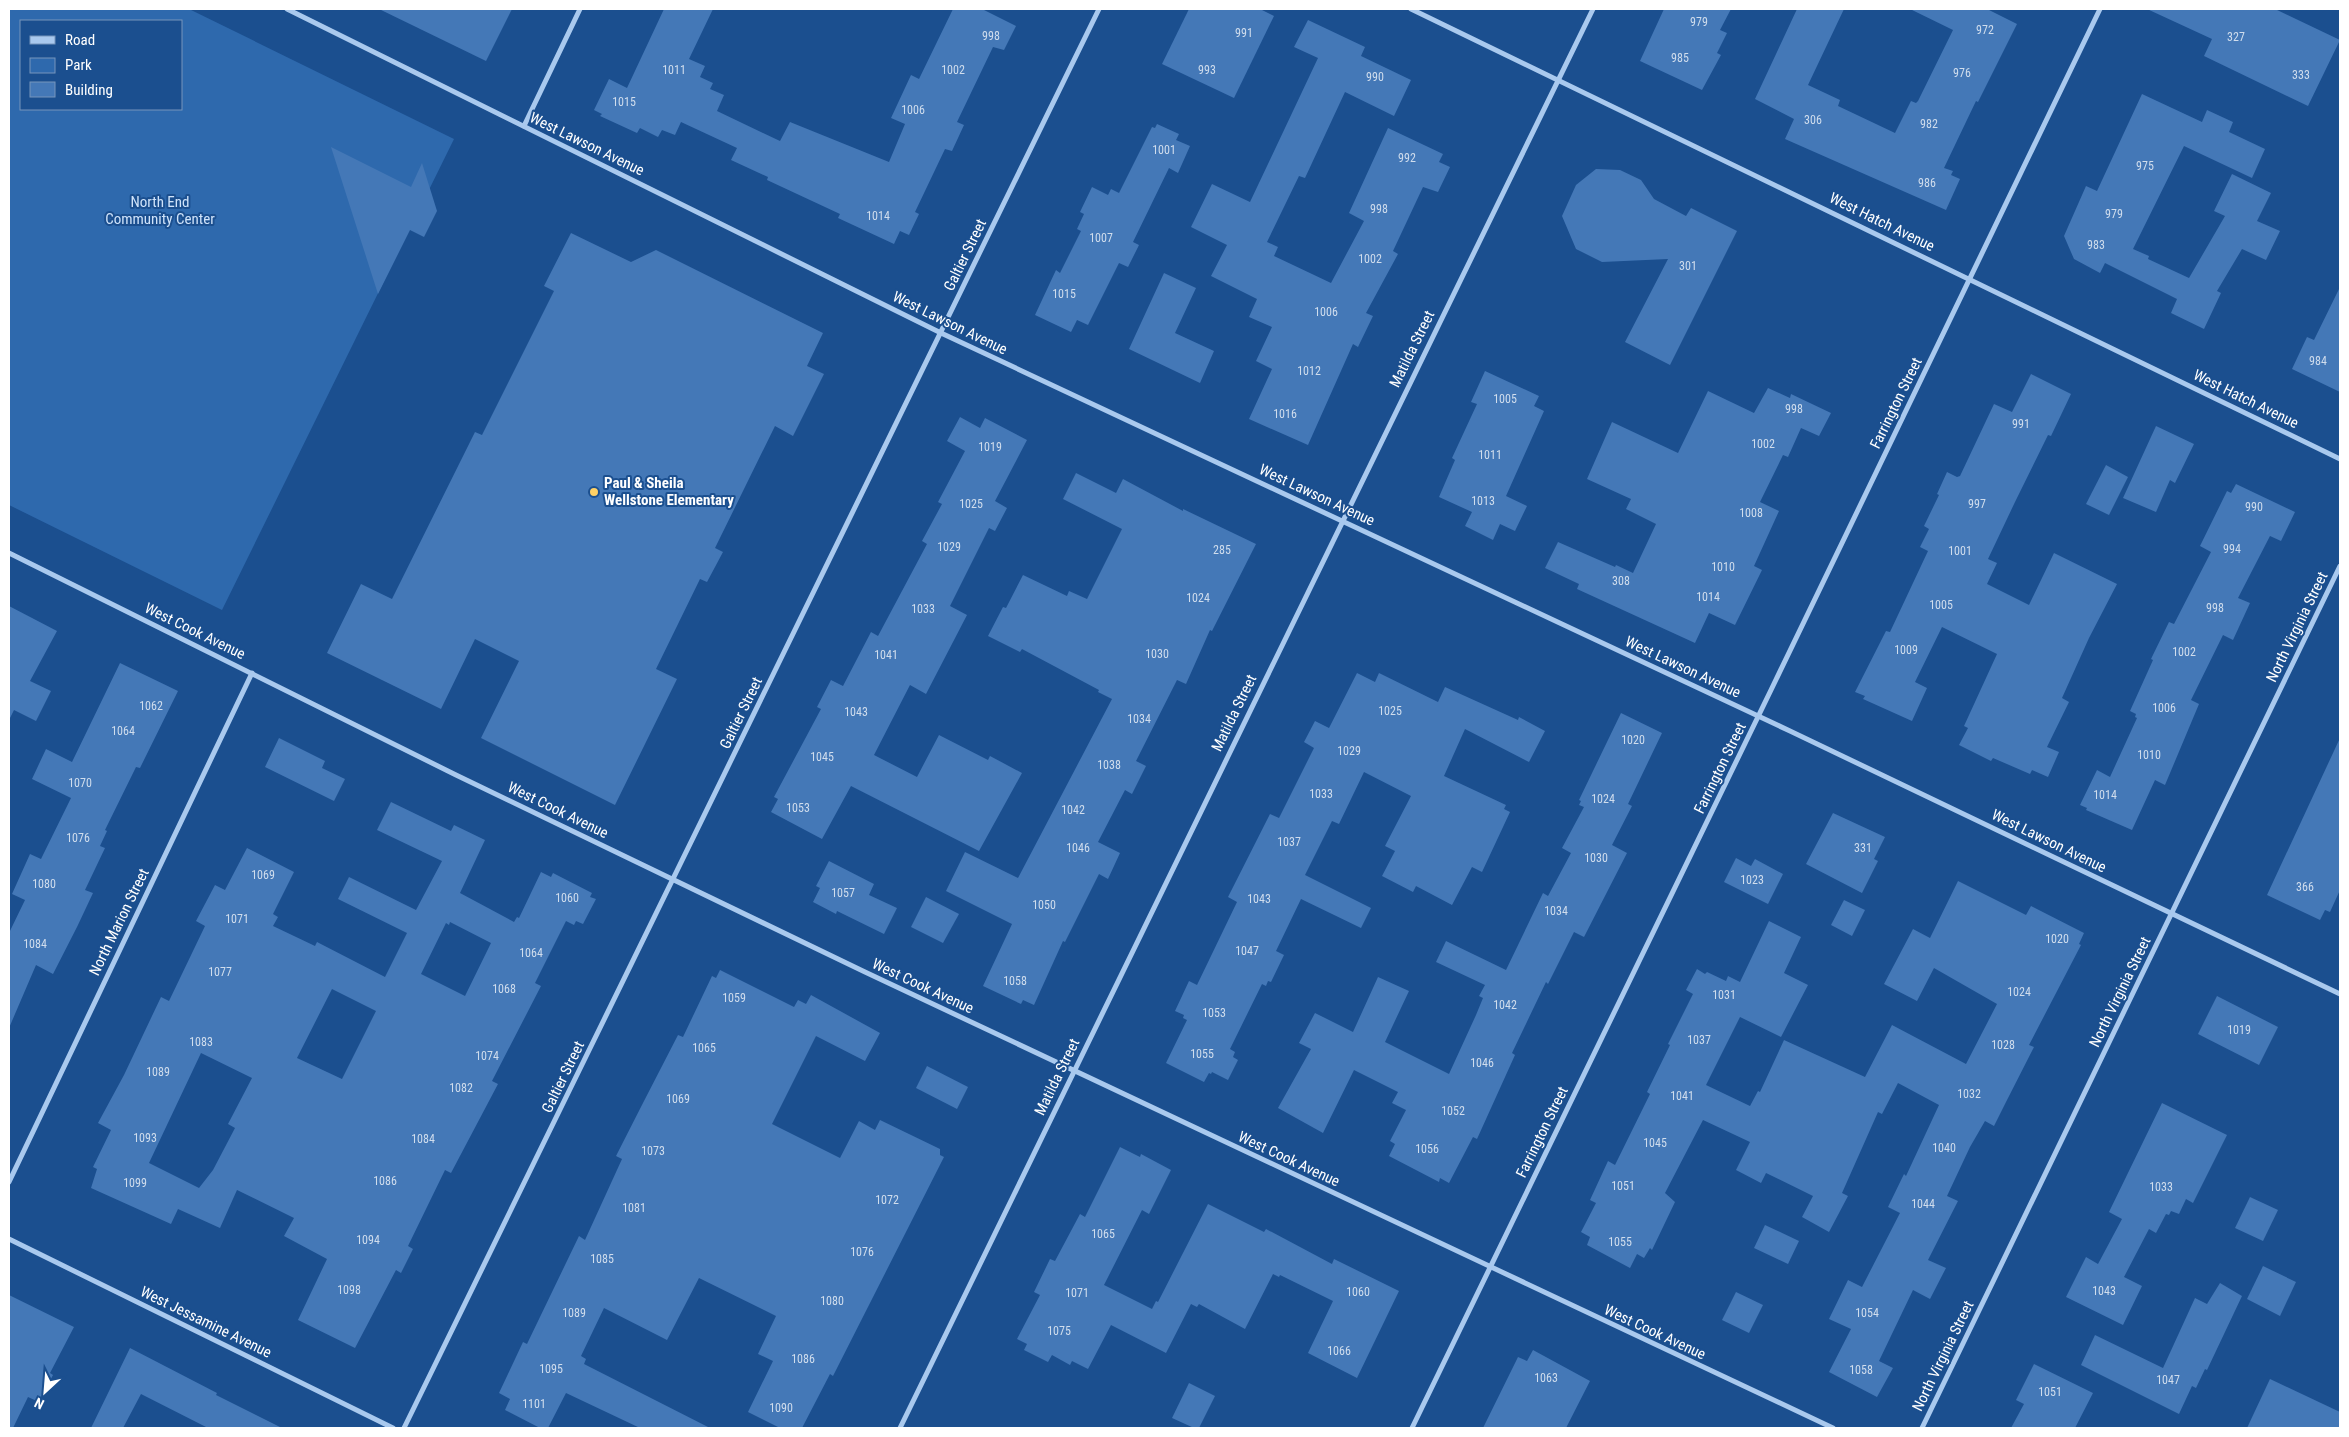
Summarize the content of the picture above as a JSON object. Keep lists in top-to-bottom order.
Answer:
{
  "streets": {
    "street": [
      "West Lawson Avenue",
      "West Hatch Avenue",
      "Galtier Street",
      "Matilda Street",
      "Farrington Street",
      "North Virginia Street",
      "West Cook Avenue",
      "North Marion Street",
      "West Jessamine Avenue"
    ]
  },
  "crossings": [
    ["West Lawson Avenue", "Galtier Street"],
    ["West Lawson Avenue", "Matilda Street"],
    ["West Lawson Avenue", "Farrington Street"],
    ["West Lawson Avenue", "North Virginia Street"],
    ["West Hatch Avenue", "Matilda Street"],
    ["West Hatch Avenue", "Farrington Street"],
    ["Galtier Street", "West Cook Avenue"],
    ["Matilda Street", "West Cook Avenue"],
    ["Farrington Street", "West Cook Avenue"],
    ["West Cook Avenue", "North Marion Street"]
  ],
  "parks": ["North End Community Center"],
  "places": ["Paul & Sheila Wellstone Elementary"],
  "house_numbers": [
    "979",
    "972",
    "991",
    "998",
    "327",
    "985",
    "1011",
    "1002",
    "993",
    "976",
    "333",
    "990",
    "1015",
    "1006",
    "306",
    "982",
    "1001",
    "992",
    "975",
    "986",
    "998",
    "979",
    "1014",
    "1007",
    "983",
    "1002",
    "301",
    "1015",
    "1006",
    "984",
    "1012",
    "1005",
    "998",
    "1016",
    "991",
    "1002",
    "1019",
    "1011",
    "1013",
    "1025",
    "997",
    "990",
    "1008",
    "1029",
    "994",
    "285",
    "1001",
    "1010",
    "308",
    "1014",
    "1024",
    "1005",
    "998",
    "1033",
    "1009",
    "1002",
    "1030",
    "1041",
    "1062",
    "1006",
    "1025",
    "1043",
    "1034",
    "1064",
    "1020",
    "1029",
    "1010",
    "1045",
    "1038",
    "1070",
    "1033",
    "1014",
    "1024",
    "1053",
    "1042",
    "1076",
    "1037",
    "1046",
    "331",
    "1030",
    "1069",
    "1023",
    "1080",
    "366",
    "1057",
    "1060",
    "1043",
    "1050",
    "1034",
    "1071",
    "1020",
    "1084",
    "1047",
    "1064",
    "1077",
    "1058",
    "1068",
    "1024",
    "1031",
    "1059",
    "1042",
    "1053",
    "1019",
    "1037",
    "1083",
    "1028",
    "1065",
    "1055",
    "1074",
    "1046",
    "1089",
    "1082",
    "1032",
    "1041",
    "1069",
    "1052",
    "1093",
    "1084",
    "1045",
    "1040",
    "1056",
    "1073",
    "1086",
    "1099",
    "1051",
    "1033",
    "1072",
    "1044",
    "1081",
    "1065",
    "1094",
    "1055",
    "1076",
    "1085",
    "1098",
    "1043",
    "1060",
    "1071",
    "1080",
    "1089",
    "1054",
    "1075",
    "1066",
    "1086",
    "1095",
    "1058",
    "1063",
    "1047",
    "1051",
    "1101",
    "1090"
  ],
  "legend": ["Road", "Park", "Building"],
  "north": "bottom left"
}
